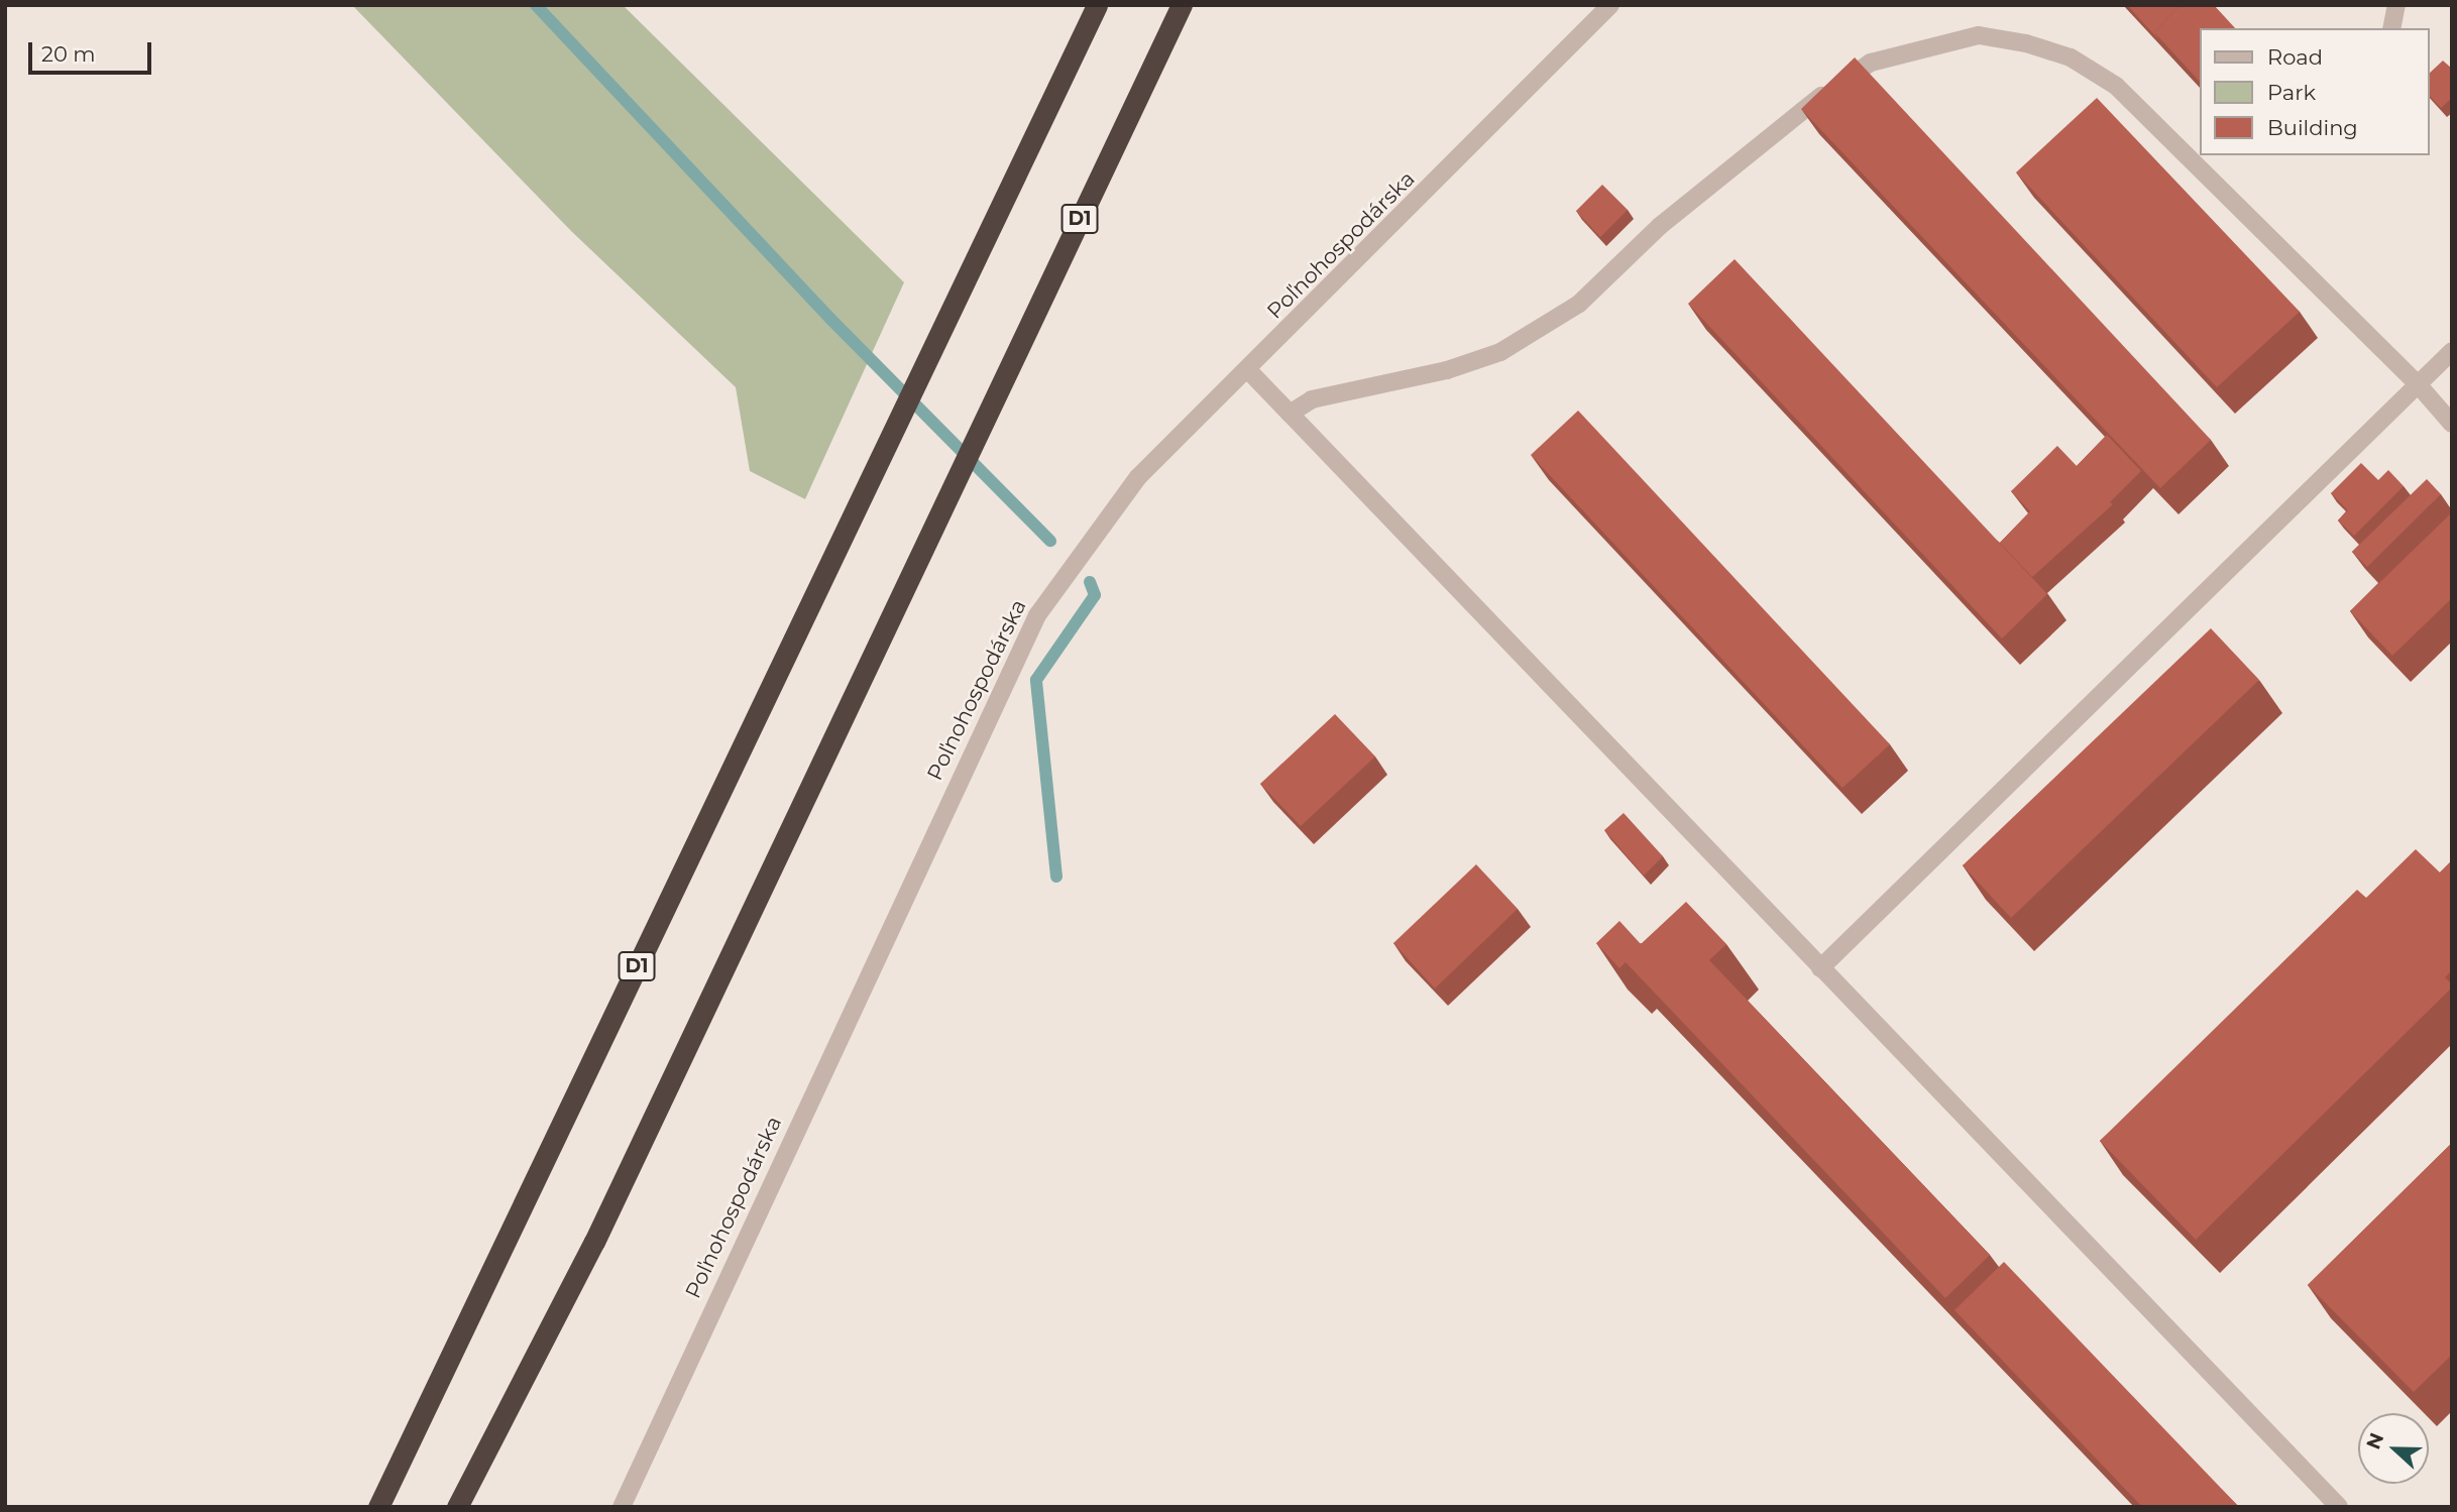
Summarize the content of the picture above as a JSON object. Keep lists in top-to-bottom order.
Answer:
{
  "streets": {
    "highway": ["D1"],
    "street": ["Poľnohospodárska"]
  },
  "legend": ["Road", "Park", "Building"],
  "scale_bar": "20 m",
  "north": "left"
}
